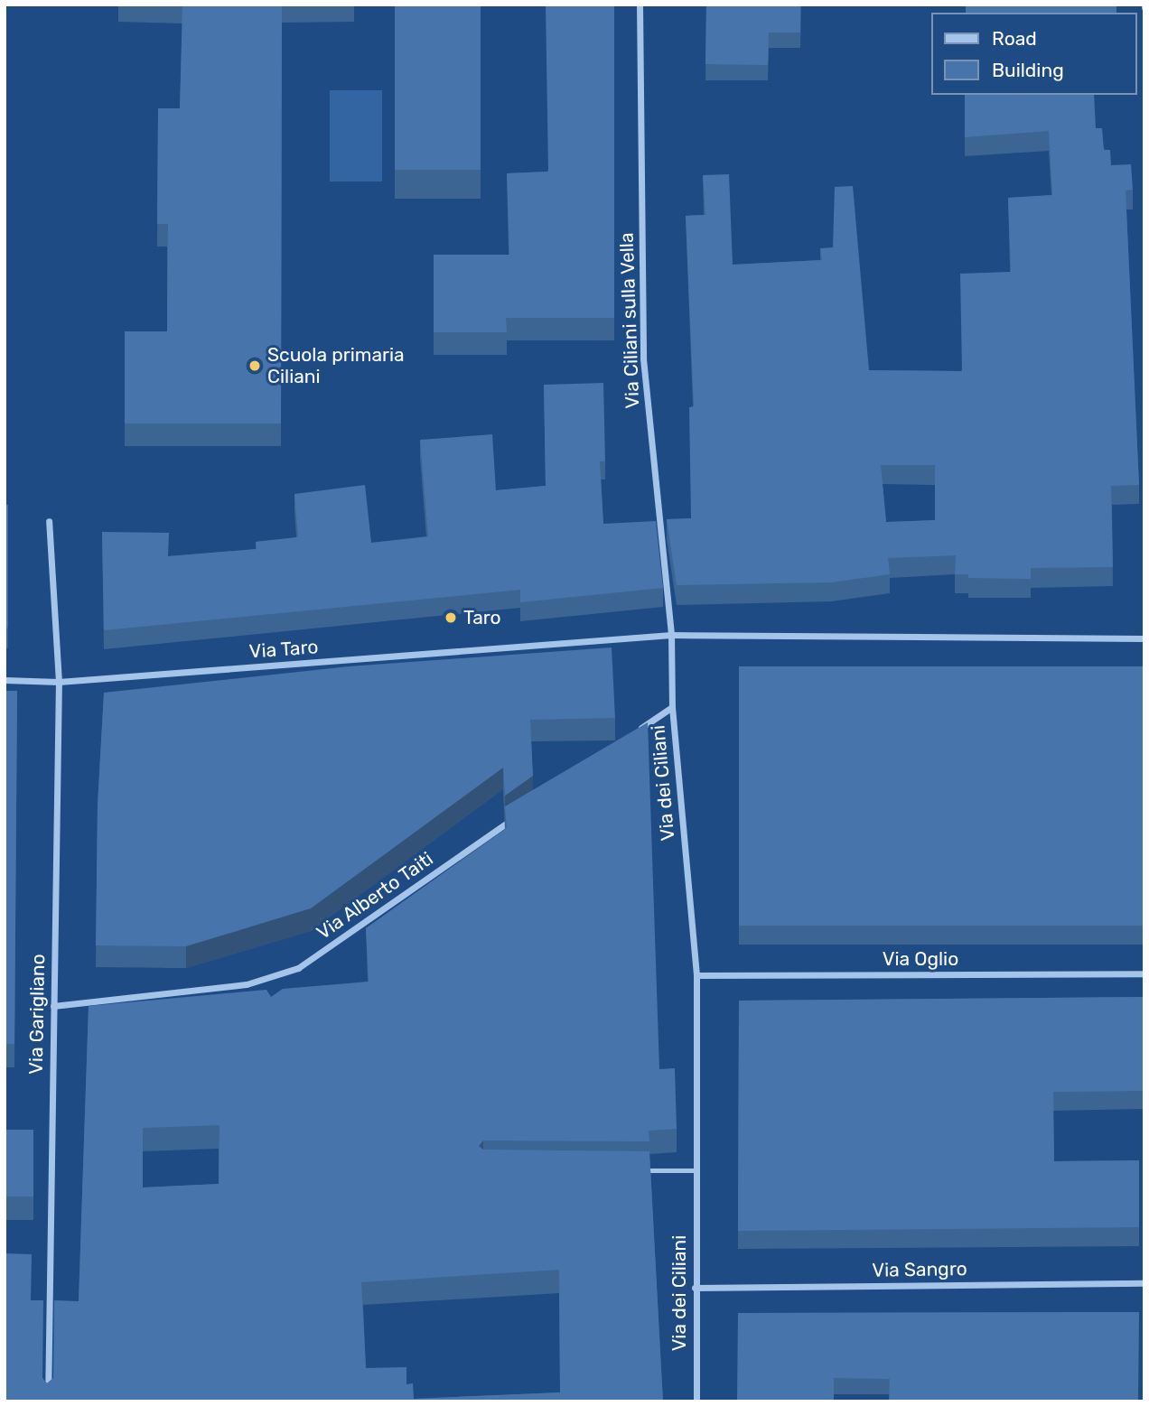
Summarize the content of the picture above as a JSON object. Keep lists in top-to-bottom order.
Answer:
{
  "streets": {
    "street": [
      "Via Ciliani sulla Vella",
      "Via Taro",
      "Via dei Ciliani",
      "Via Alberto Taiti",
      "Via Oglio",
      "Via Garigliano",
      "Via Sangro"
    ]
  },
  "crossings": [
    ["Via Ciliani sulla Vella", "Via Taro"],
    ["Via Ciliani sulla Vella", "Via dei Ciliani"],
    ["Via Taro", "Via dei Ciliani"],
    ["Via Taro", "Via Garigliano"],
    ["Via dei Ciliani", "Via Oglio"],
    ["Via dei Ciliani", "Via Sangro"],
    ["Via Alberto Taiti", "Via Garigliano"]
  ],
  "places": ["Scuola primaria Ciliani", "Taro"],
  "legend": ["Road", "Building"]
}
